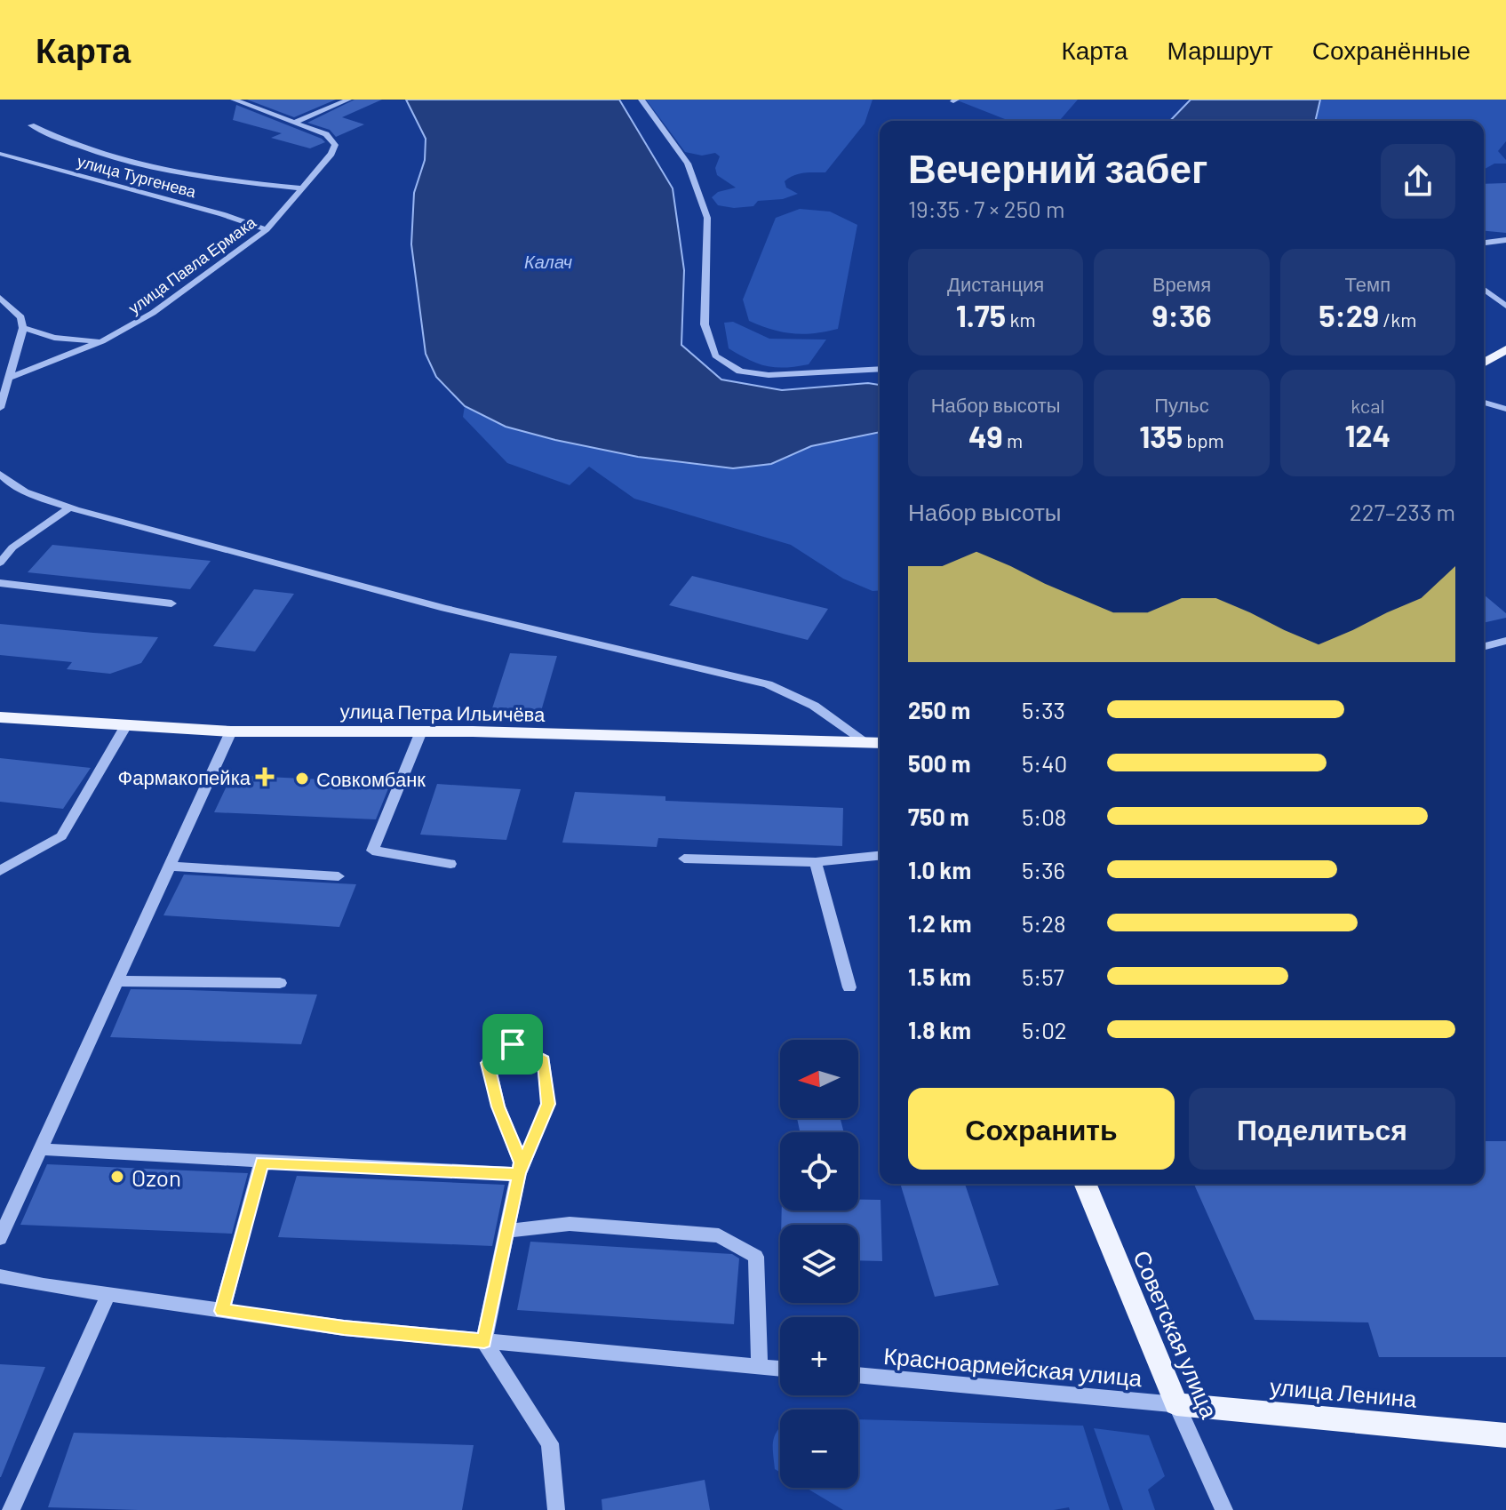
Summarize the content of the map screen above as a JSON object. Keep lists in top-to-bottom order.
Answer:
{
  "streets": {
    "main road": ["улица Петра Ильичёва", "Советская улица", "улица Ленина"],
    "street": ["улица Тургенева", "улица Павла Ермака", "Красноармейская улица"]
  },
  "crossings": [
    ["улица Тургенева", "улица Павла Ермака"],
    ["Советская улица", "Красноармейская улица"],
    ["Советская улица", "улица Ленина"],
    ["Красноармейская улица", "улица Ленина"]
  ],
  "water": ["Калач"],
  "places": {
    "health": ["Фармакопейка"],
    "other": ["Совкомбанк", "Ozon"]
  },
  "north": "left",
  "page": {
    "header": "Карта",
    "nav": ["Карта", "Маршрут", "Сохранённые"],
    "heading": ["Вечерний забег", "19:35 · 7 × 250 m"],
    "stats": [
      ["Дистанция", "1.75 km"],
      ["Время", "9:36"],
      ["Темп", "5:29 /km"],
      ["Набор высоты", "49 m"],
      ["Пульс", "135 bpm"],
      ["kcal", "124"]
    ],
    "chart": ["Набор высоты", "227–233 m"],
    "list": [
      {
        "name": "250 m",
        "note": "5:33"
      },
      {
        "name": "500 m",
        "note": "5:40"
      },
      {
        "name": "750 m",
        "note": "5:08"
      },
      {
        "name": "1.0 km",
        "note": "5:36"
      },
      {
        "name": "1.2 km",
        "note": "5:28"
      },
      {
        "name": "1.5 km",
        "note": "5:57"
      },
      {
        "name": "1.8 km",
        "note": "5:02"
      }
    ],
    "map_buttons": ["+", "−"],
    "buttons": ["Сохранить", "Поделиться"]
  }
}
